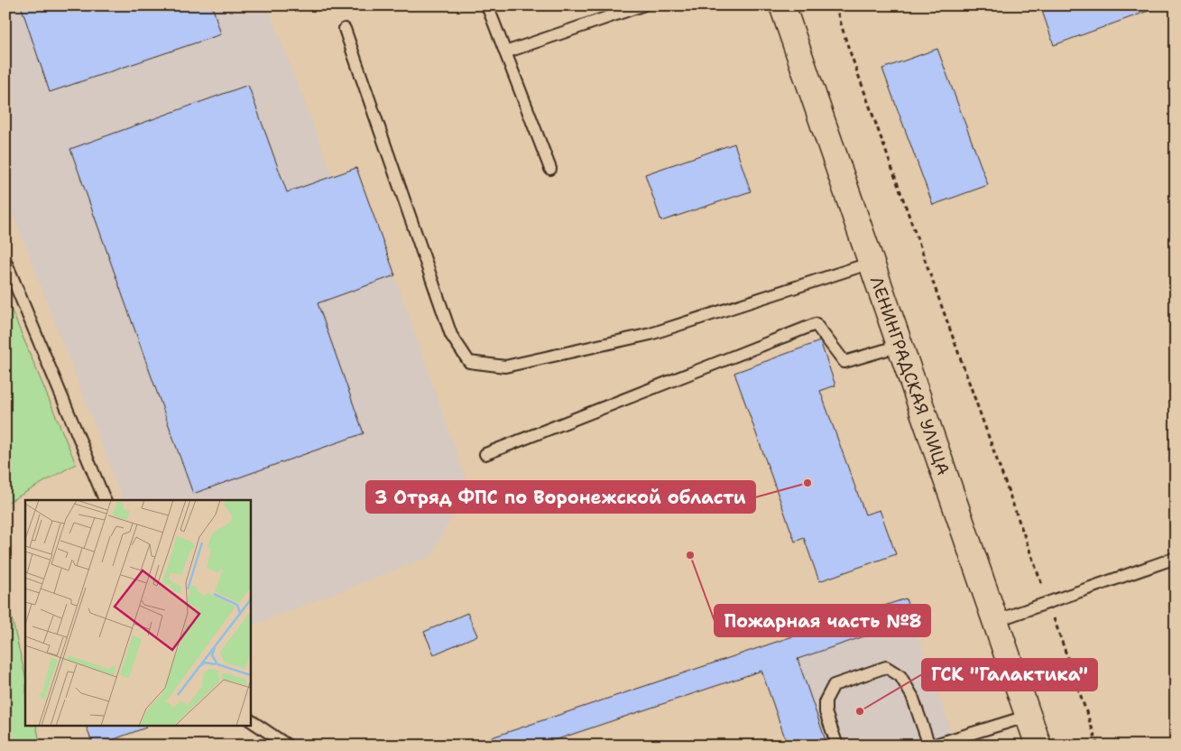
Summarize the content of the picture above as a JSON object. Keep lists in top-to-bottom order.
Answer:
{
  "streets": {
    "main road": ["ЛЕНИНГРАДСКАЯ УЛИЦА"]
  },
  "places": ["3 Отряд ФПС по Воронежской области", "Пожарная часть №8", "ГСК \"Галактика\""]
}
